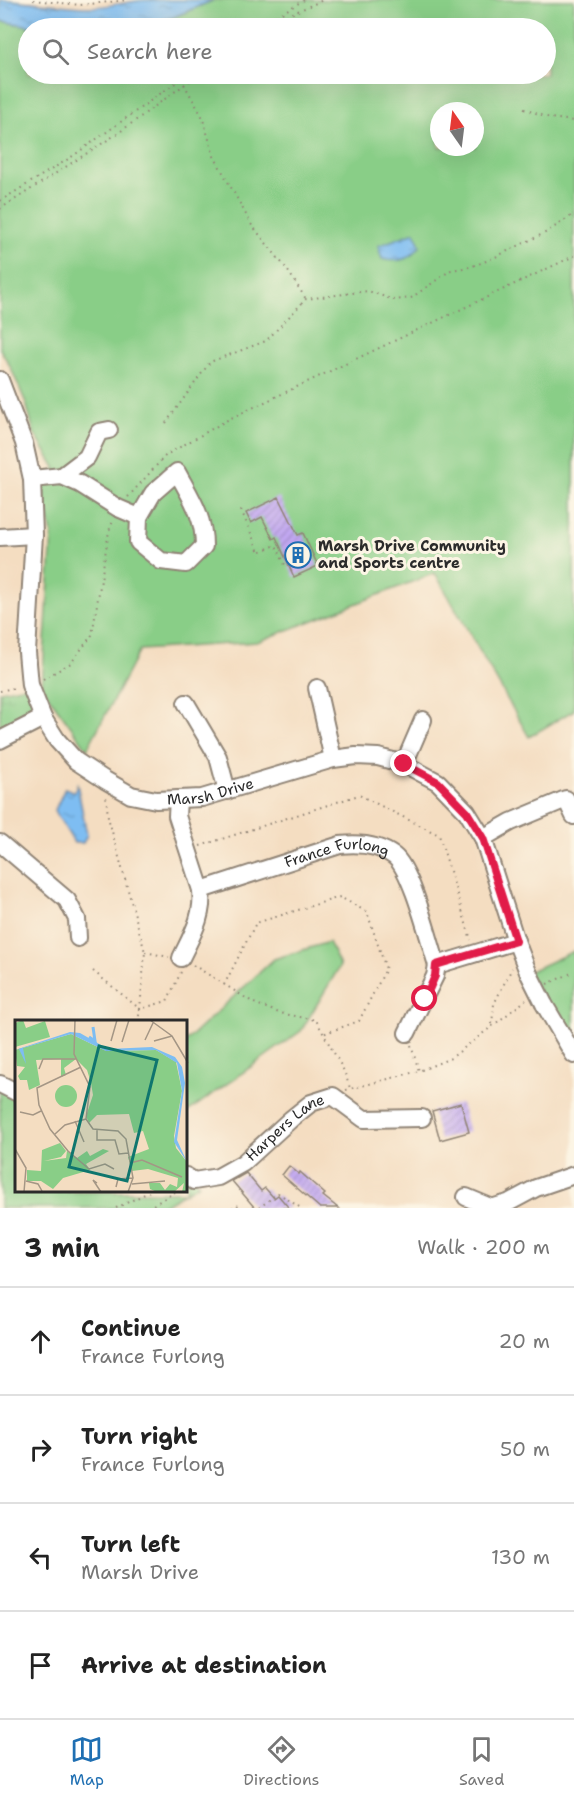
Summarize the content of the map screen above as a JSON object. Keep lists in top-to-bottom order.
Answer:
{
  "streets": {
    "street": ["Marsh Drive", "France Furlong", "Harpers Lane"]
  },
  "places": {
    "building": ["Marsh Drive Community and Sports centre"]
  },
  "north": "top",
  "page": {
    "search": "Search here",
    "heading": ["3 min", "Walk · 200 m"],
    "list": [
      ["Continue", "France Furlong", "20 m"],
      ["Turn right", "France Furlong", "50 m"],
      ["Turn left", "Marsh Drive", "130 m"],
      "Arrive at destination"
    ],
    "nav": ["Map", "Directions", "Saved"]
  }
}
